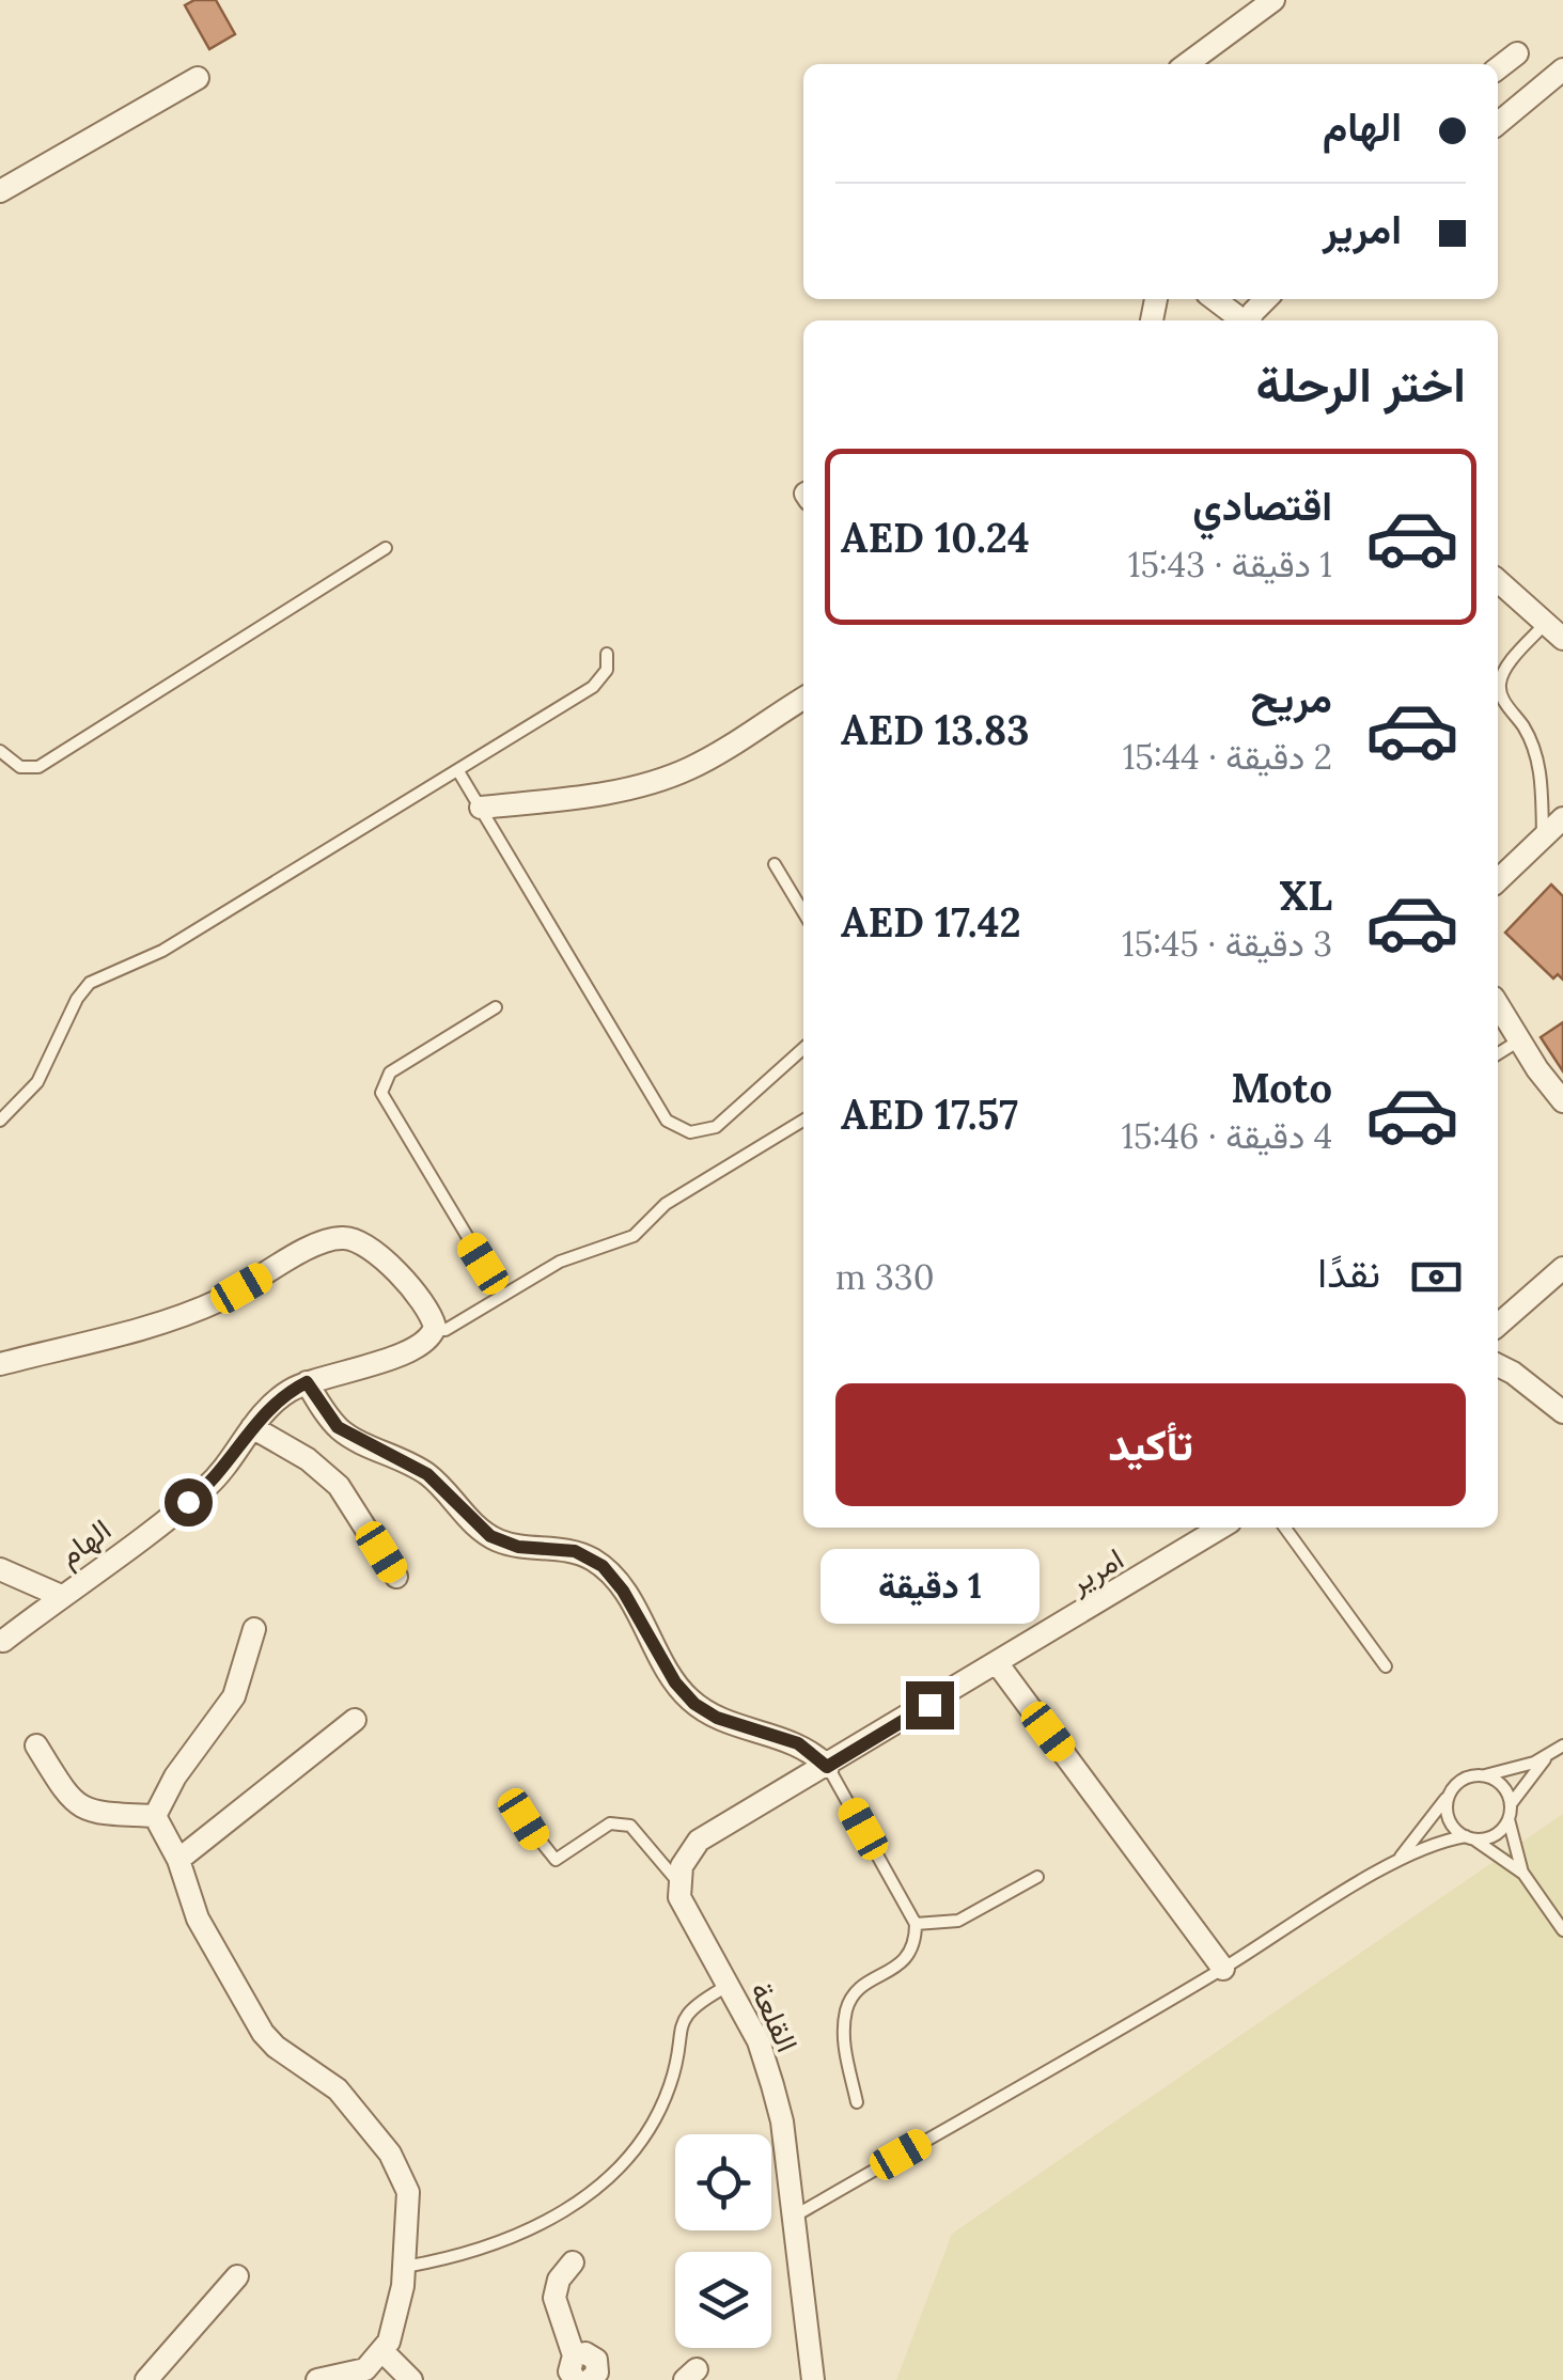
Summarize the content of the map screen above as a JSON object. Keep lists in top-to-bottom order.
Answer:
{
  "streets": {
    "street": ["الهام", "امرير", "القلعة"]
  },
  "page": {
    "banner": ["الهام", "امرير"],
    "heading": "اختر الرحلة",
    "list": [
      {
        "name": "اقتصادي",
        "note": "1 دقيقة · 15:43",
        "value": "AED 10.24"
      },
      {
        "name": "مريح",
        "note": "2 دقيقة · 15:44",
        "value": "AED 13.83"
      },
      {
        "name": "XL",
        "note": "3 دقيقة · 15:45",
        "value": "AED 17.42"
      },
      {
        "name": "Moto",
        "note": "4 دقيقة · 15:46",
        "value": "AED 17.57"
      }
    ],
    "pay": ["نقدًا", "330 m"],
    "buttons": "تأكيد",
    "bubble": "1 دقيقة"
  }
}
